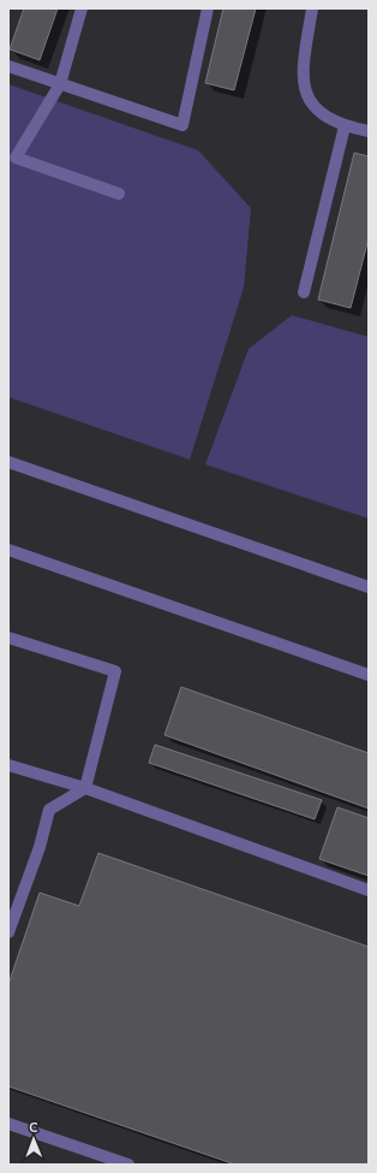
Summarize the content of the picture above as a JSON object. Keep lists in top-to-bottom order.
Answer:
{
  "north": "top"
}
